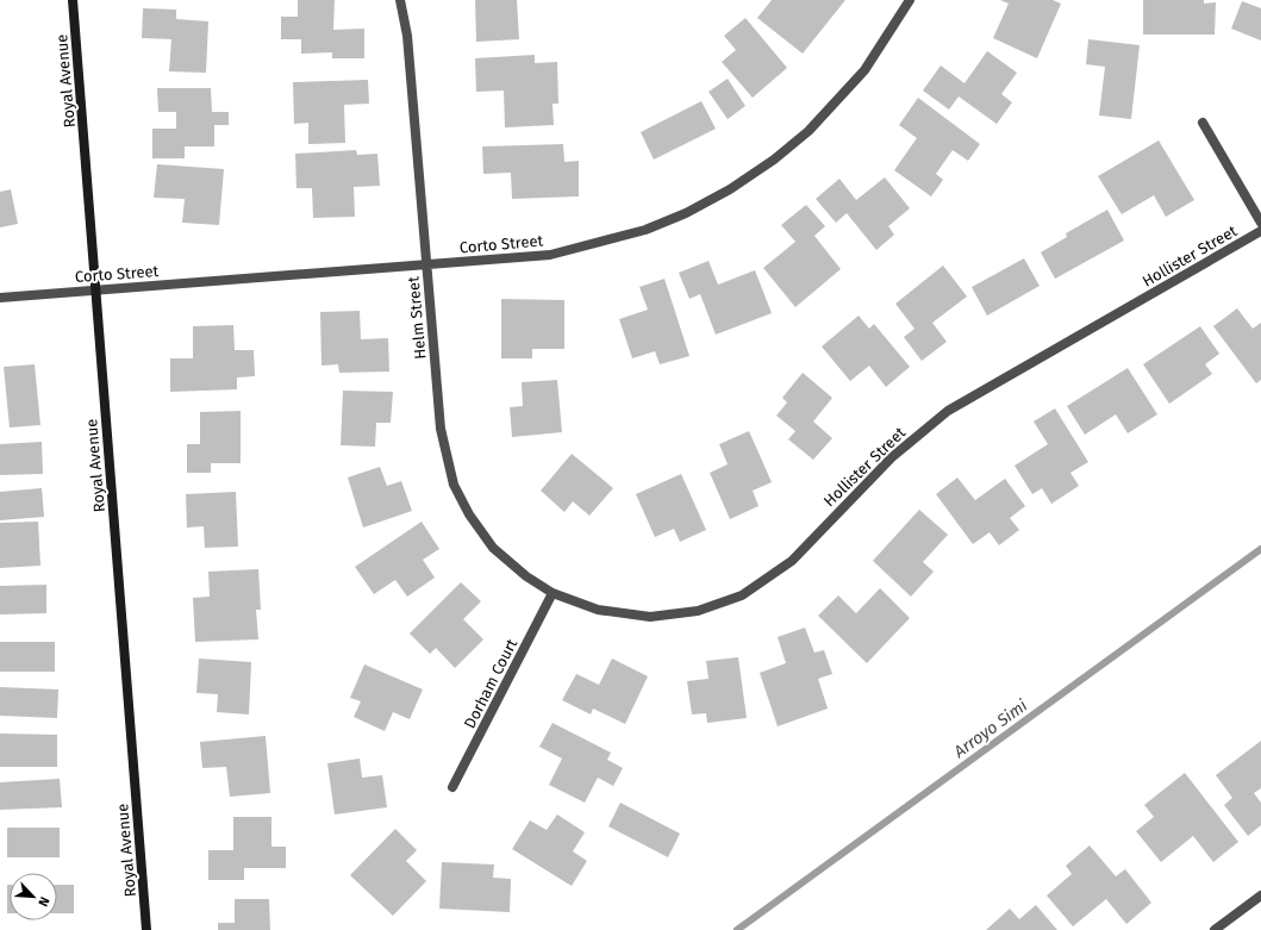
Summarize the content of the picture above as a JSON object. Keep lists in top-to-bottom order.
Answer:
{
  "streets": {
    "main road": ["Royal Avenue"],
    "street": [
      "Corto Street",
      "Hollister Street",
      "Helm Street",
      "Dorham Court"
    ]
  },
  "crossings": [
    ["Royal Avenue", "Corto Street"],
    ["Corto Street", "Helm Street"],
    ["Hollister Street", "Helm Street"],
    ["Hollister Street", "Dorham Court"],
    ["Helm Street", "Dorham Court"]
  ],
  "water": ["Arroyo Simi"],
  "north": "bottom right"
}
